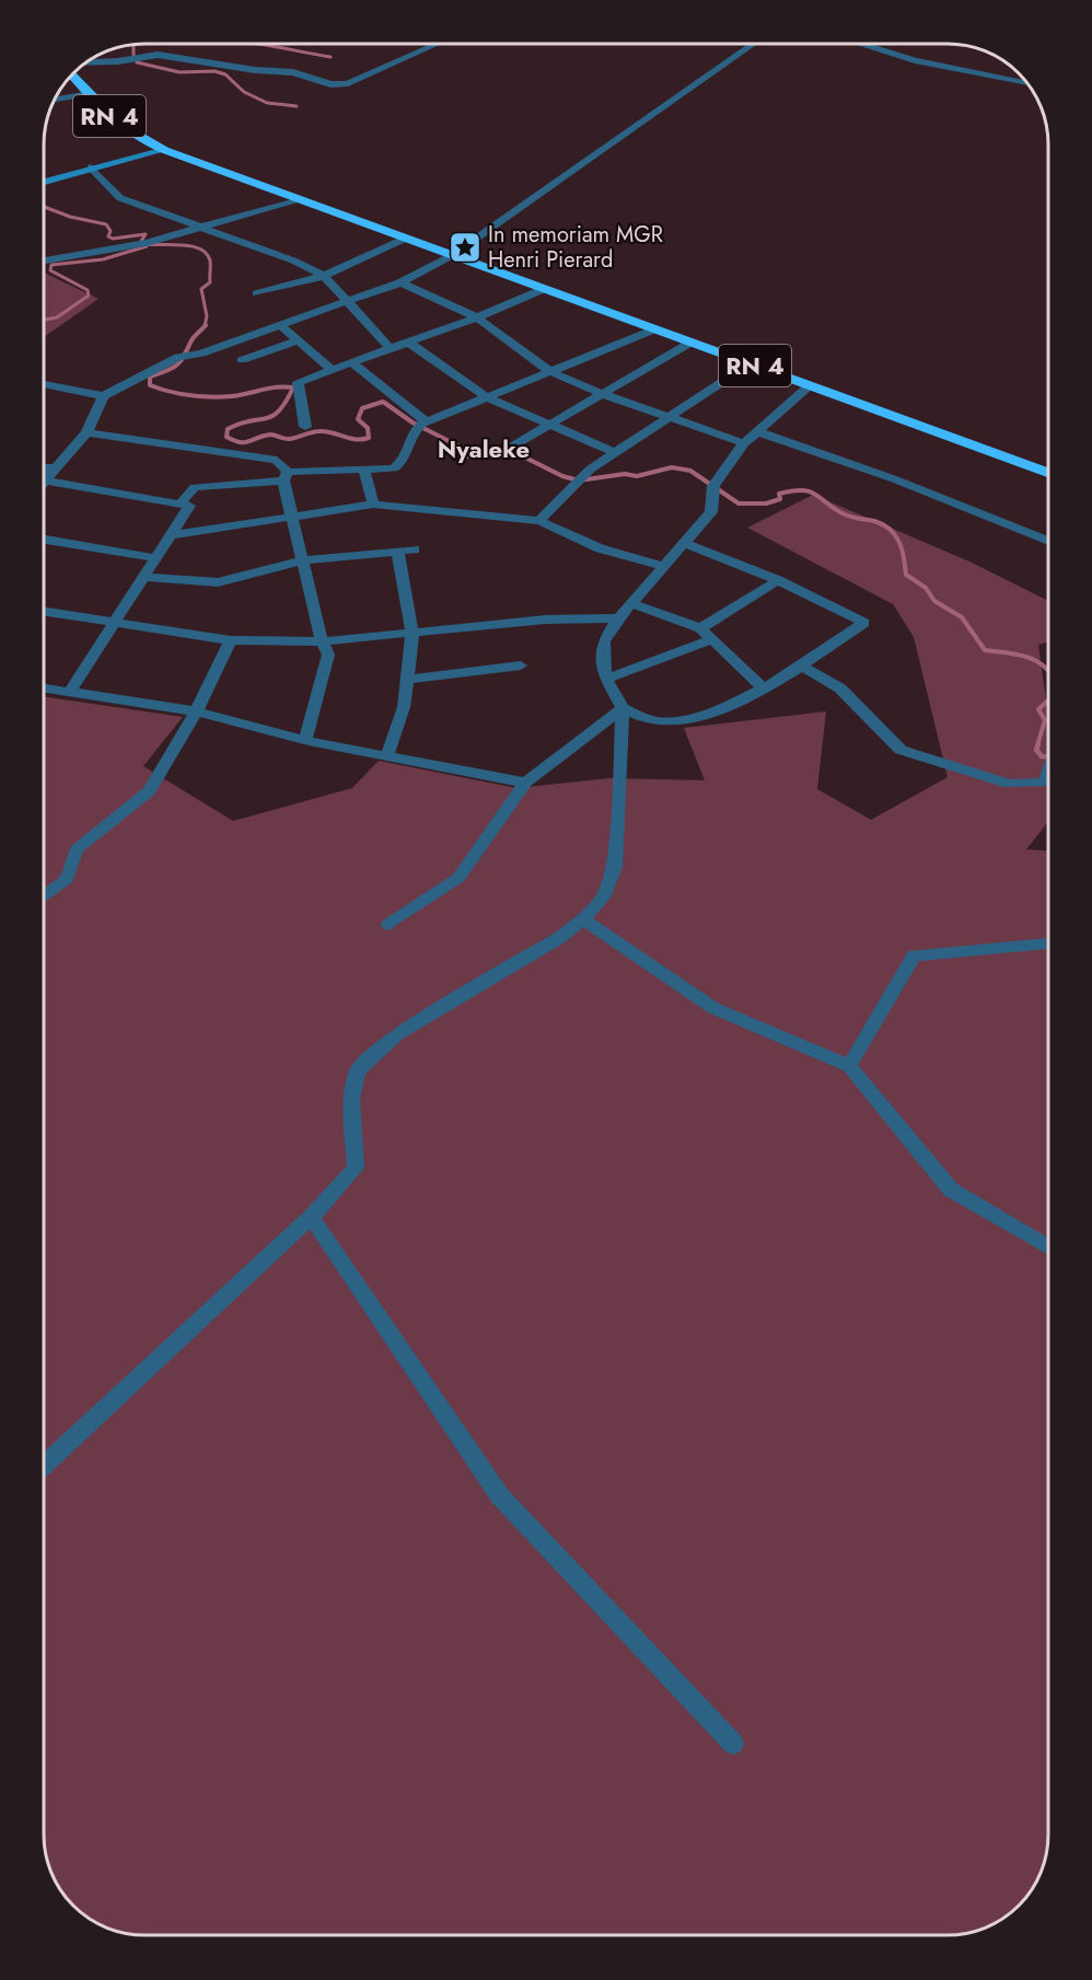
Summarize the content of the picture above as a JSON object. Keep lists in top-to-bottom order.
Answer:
{
  "streets": {
    "highway": ["RN 4"]
  },
  "districts": ["Nyaleke"],
  "places": {
    "place": ["In memoriam MGR Henri Pierard"]
  }
}
